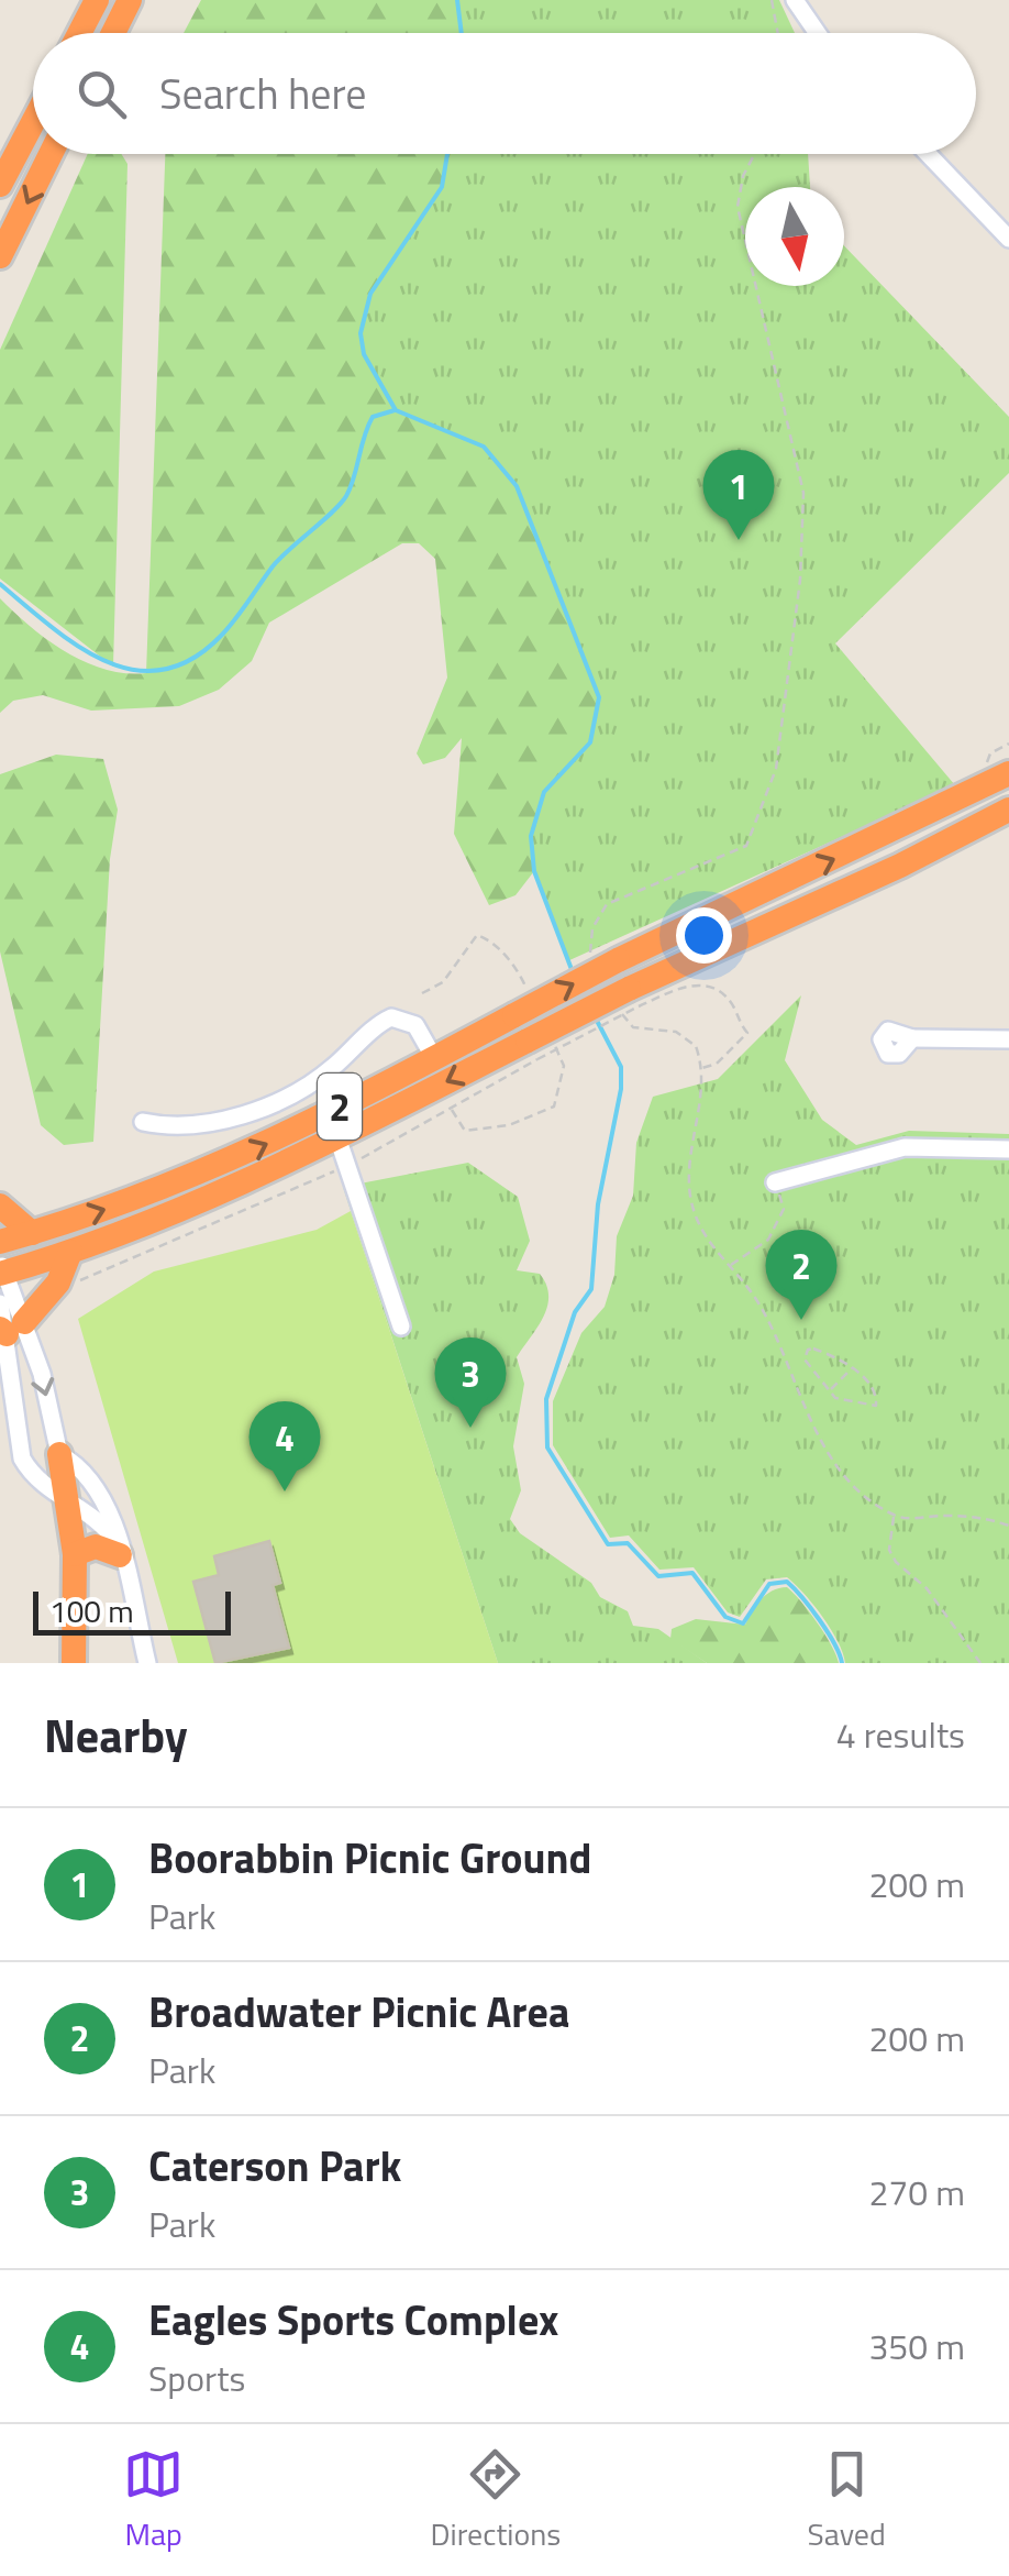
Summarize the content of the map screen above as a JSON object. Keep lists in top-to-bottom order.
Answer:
{
  "streets": {
    "highway": ["2"]
  },
  "scale_bar": "100 m",
  "north": "bottom",
  "page": {
    "search": "Search here",
    "pins": [
      "1",
      "2",
      "3",
      "4"
    ],
    "scale": "100 m",
    "heading": ["Nearby", "4 results"],
    "list": [
      {
        "mark": "1",
        "name": "Boorabbin Picnic Ground",
        "note": "Park",
        "value": "200 m"
      },
      {
        "mark": "2",
        "name": "Broadwater Picnic Area",
        "note": "Park",
        "value": "200 m"
      },
      {
        "mark": "3",
        "name": "Caterson Park",
        "note": "Park",
        "value": "270 m"
      },
      {
        "mark": "4",
        "name": "Eagles Sports Complex",
        "note": "Sports",
        "value": "350 m"
      }
    ],
    "nav": ["Map", "Directions", "Saved"]
  }
}
